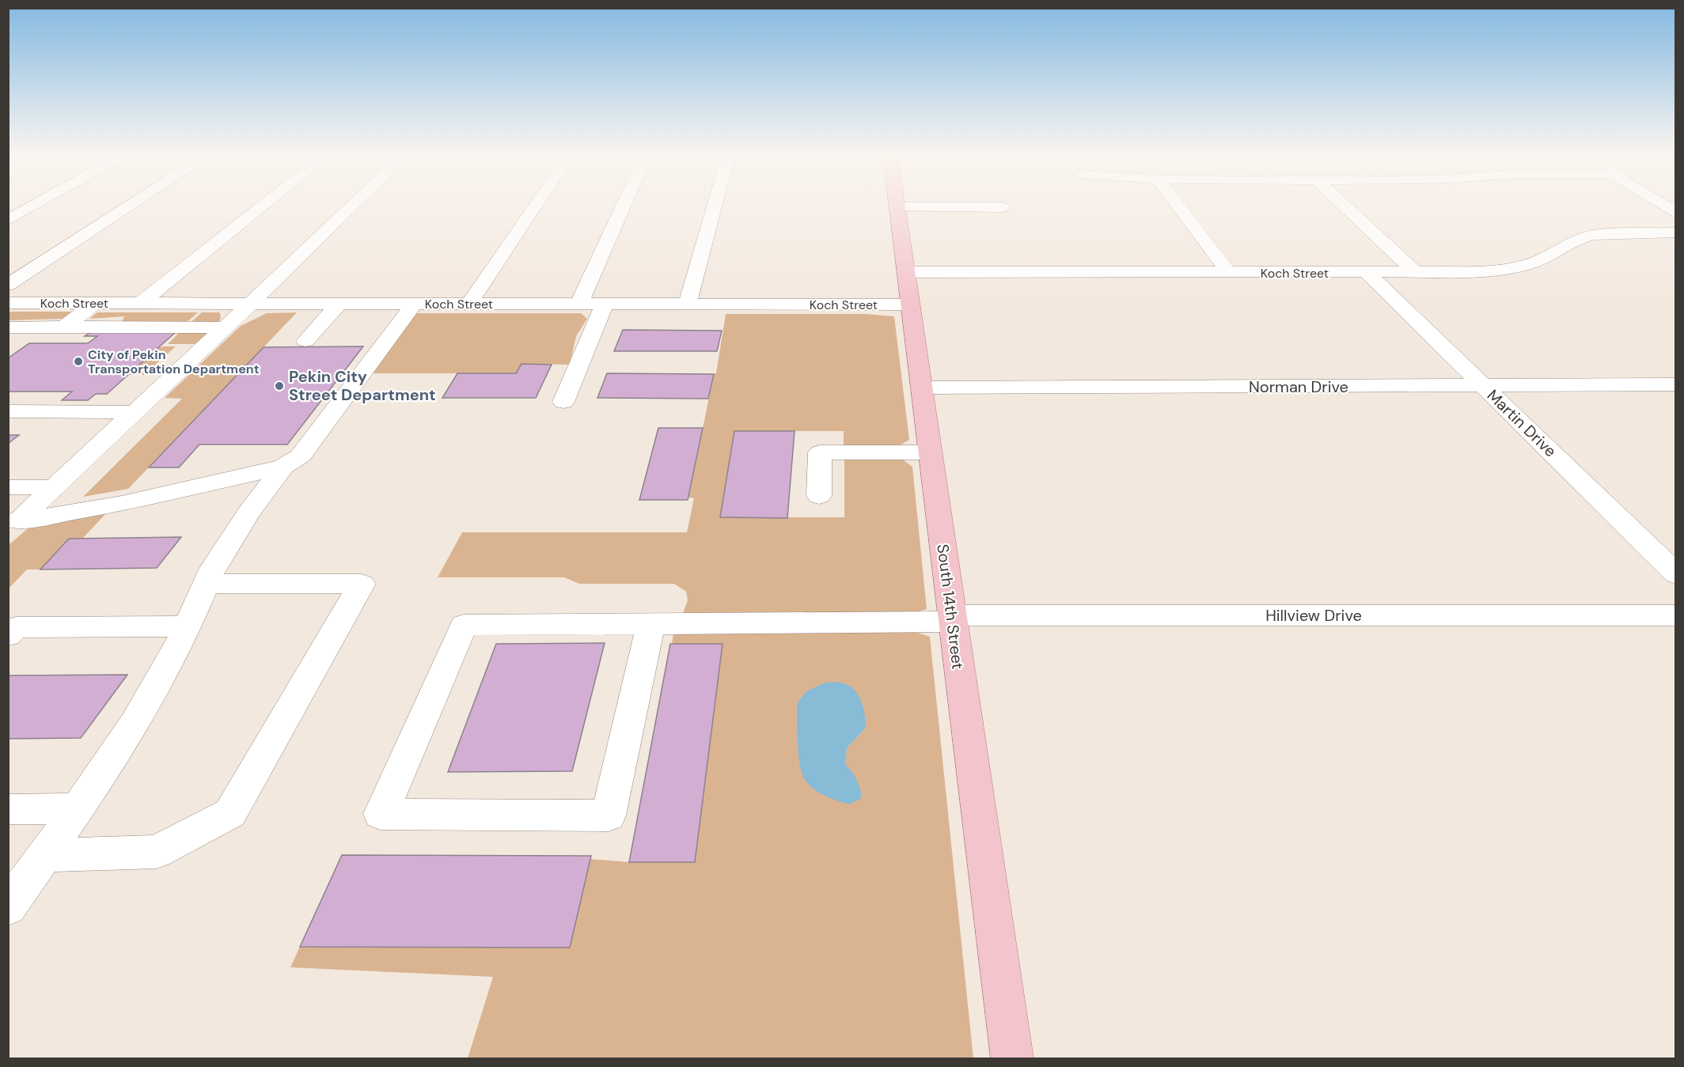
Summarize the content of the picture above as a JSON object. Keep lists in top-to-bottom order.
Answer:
{
  "streets": {
    "main road": ["South 14th Street"],
    "street": [
      "Koch Street",
      "Norman Drive",
      "Martin Drive",
      "Hillview Drive"
    ]
  },
  "crossings": [
    ["Koch Street", "Martin Drive"],
    ["Koch Street", "South 14th Street"],
    ["Norman Drive", "Martin Drive"],
    ["Norman Drive", "South 14th Street"],
    ["South 14th Street", "Hillview Drive"]
  ],
  "places": ["City of Pekin Transportation Department", "Pekin City Street Department"]
}
